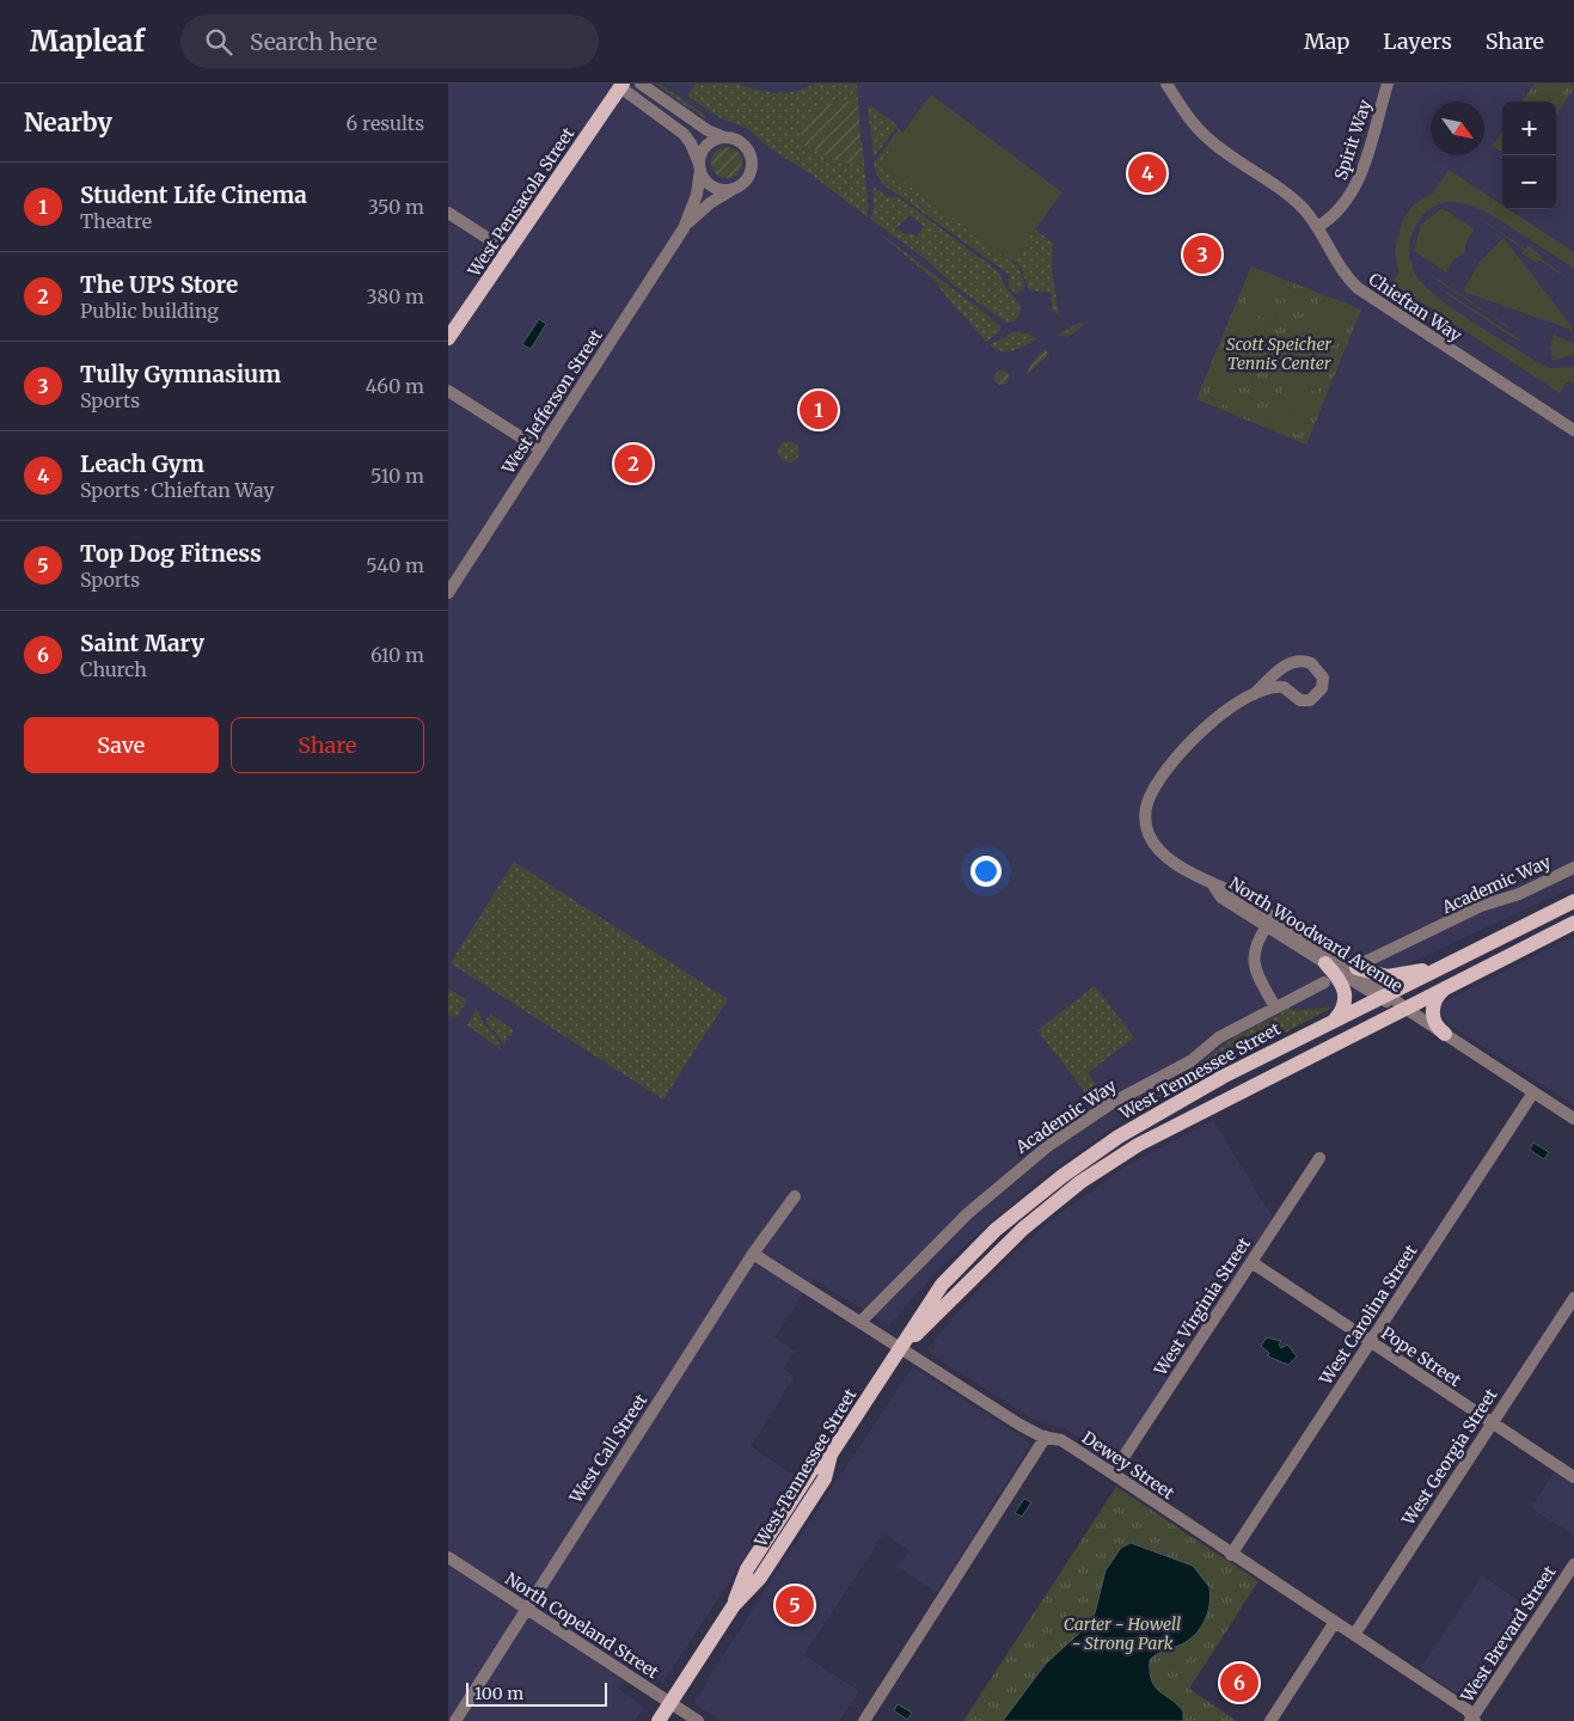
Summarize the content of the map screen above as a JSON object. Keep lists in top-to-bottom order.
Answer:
{
  "streets": {
    "main road": ["West Pensacola Street", "West Tennessee Street"],
    "street": [
      "Spirit Way",
      "Chieftan Way",
      "West Jefferson Street",
      "Academic Way",
      "North Woodward Avenue",
      "West Virginia Street",
      "West Carolina Street",
      "Pope Street",
      "West Call Street",
      "West Georgia Street",
      "Dewey Street",
      "North Copeland Street",
      "West Brevard Street"
    ]
  },
  "crossings": [
    ["Spirit Way", "Chieftan Way"],
    ["Academic Way", "North Woodward Avenue"],
    ["Academic Way", "Dewey Street"],
    ["North Woodward Avenue", "West Tennessee Street"],
    ["North Woodward Avenue", "West Carolina Street"],
    ["West Tennessee Street", "Dewey Street"],
    ["West Tennessee Street", "North Copeland Street"],
    ["West Virginia Street", "Pope Street"],
    ["West Virginia Street", "Dewey Street"],
    ["West Carolina Street", "Pope Street"],
    ["West Carolina Street", "Dewey Street"],
    ["Pope Street", "West Georgia Street"],
    ["West Call Street", "Dewey Street"],
    ["West Call Street", "North Copeland Street"],
    ["West Georgia Street", "Dewey Street"],
    ["Dewey Street", "West Brevard Street"]
  ],
  "parks": ["Scott Speicher Tennis Center", "Carter - Howell - Strong Park"],
  "scale_bar": "100 m",
  "north": "bottom right",
  "page": {
    "header": "Mapleaf",
    "search": "Search here",
    "nav": ["Map", "Layers", "Share"],
    "heading": ["Nearby", "6 results"],
    "map_buttons": ["+", "−"],
    "pins": [
      "4",
      "3",
      "1",
      "2",
      "5",
      "6"
    ],
    "list": [
      {
        "mark": "1",
        "name": "Student Life Cinema",
        "note": "Theatre",
        "value": "350 m"
      },
      {
        "mark": "2",
        "name": "The UPS Store",
        "note": "Public building",
        "value": "380 m"
      },
      {
        "mark": "3",
        "name": "Tully Gymnasium",
        "note": "Sports",
        "value": "460 m"
      },
      {
        "mark": "4",
        "name": "Leach Gym",
        "note": "Sports · Chieftan Way",
        "value": "510 m"
      },
      {
        "mark": "5",
        "name": "Top Dog Fitness",
        "note": "Sports",
        "value": "540 m"
      },
      {
        "mark": "6",
        "name": "Saint Mary",
        "note": "Church",
        "value": "610 m"
      }
    ],
    "buttons": ["Save", "Share"],
    "scale": "100 m"
  }
}
